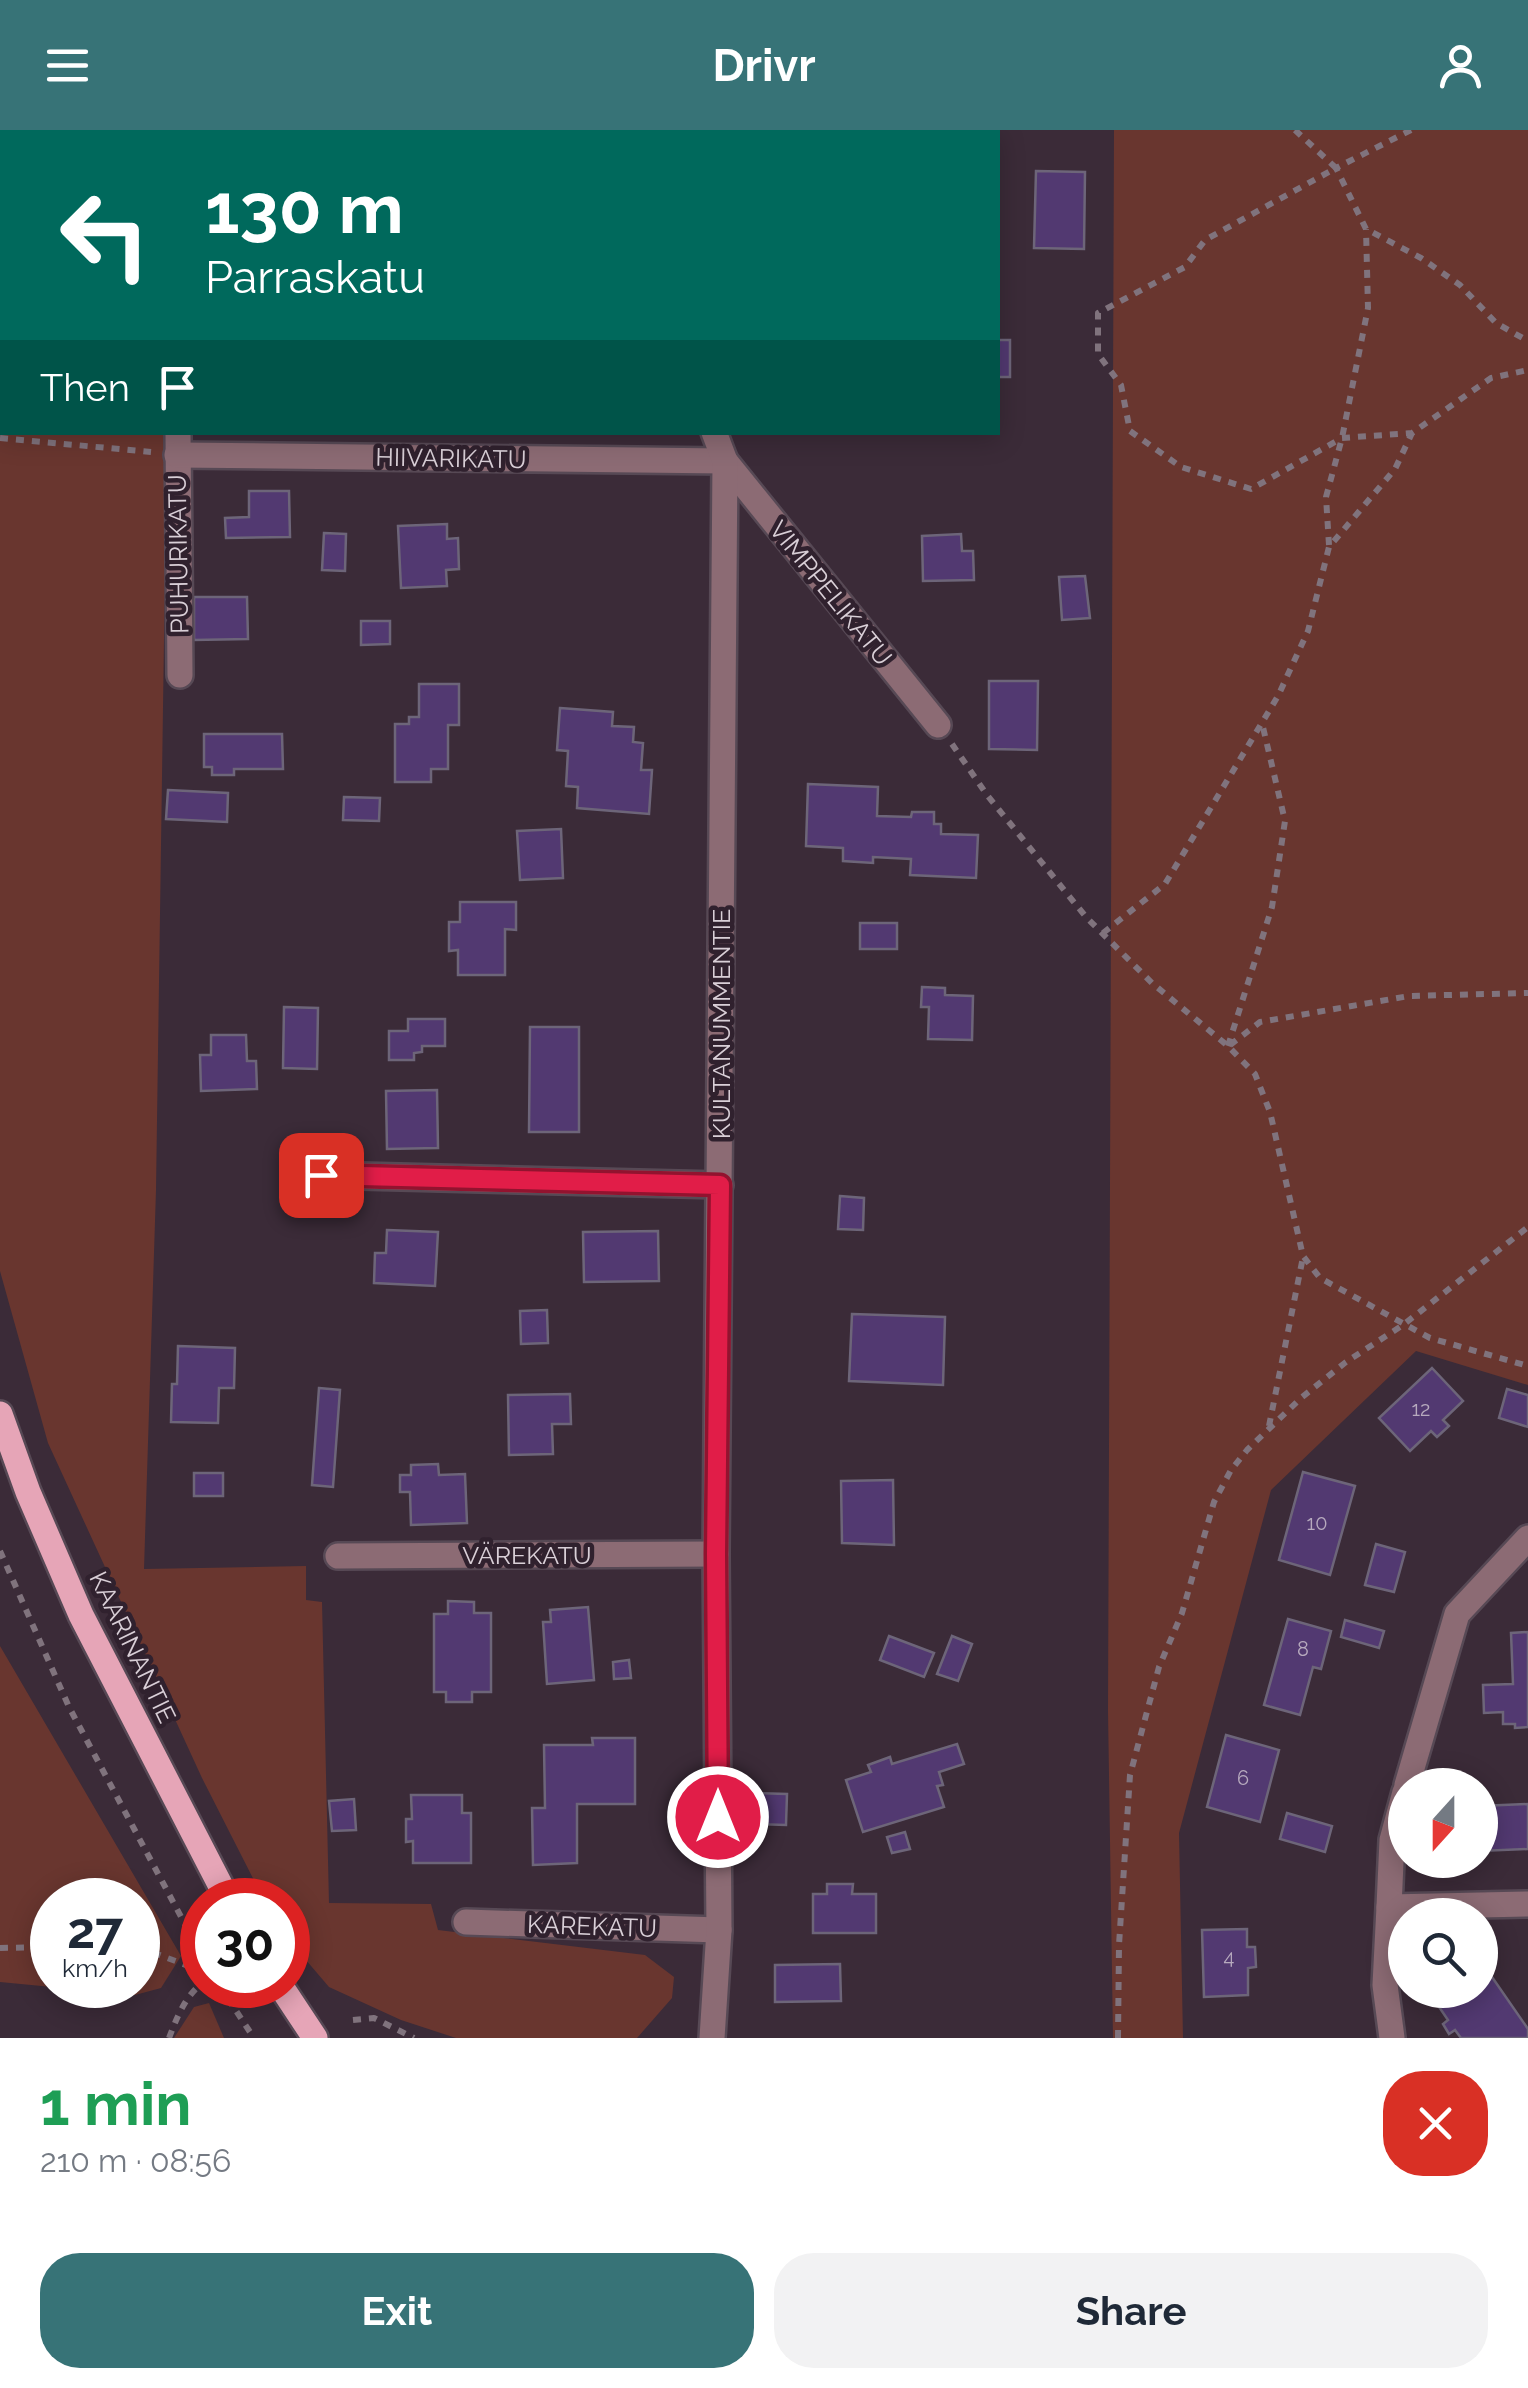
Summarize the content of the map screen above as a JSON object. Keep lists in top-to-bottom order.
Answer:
{
  "streets": {
    "main road": ["KAARINANTIE"],
    "street": [
      "HIIVARIKATU",
      "PUHURIKATU",
      "VIMPPELIKATU",
      "KULTANUMMENTIE",
      "VÄREKATU",
      "KAREKATU"
    ]
  },
  "crossings": [
    ["HIIVARIKATU", "PUHURIKATU"],
    ["HIIVARIKATU", "VIMPPELIKATU"],
    ["HIIVARIKATU", "KULTANUMMENTIE"],
    ["VIMPPELIKATU", "KULTANUMMENTIE"],
    ["KULTANUMMENTIE", "VÄREKATU"],
    ["KULTANUMMENTIE", "KAREKATU"]
  ],
  "house_numbers": [
    "12",
    "10",
    "8",
    "6",
    "4"
  ],
  "north": "bottom",
  "page": {
    "header": "Drivr",
    "turn": ["130 m", "Parraskatu"],
    "then": "Then",
    "speed": "27 km/h",
    "limit": "30",
    "heading": ["1 min", "210 m · 08:56"],
    "buttons": ["Exit", "Share"]
  }
}
